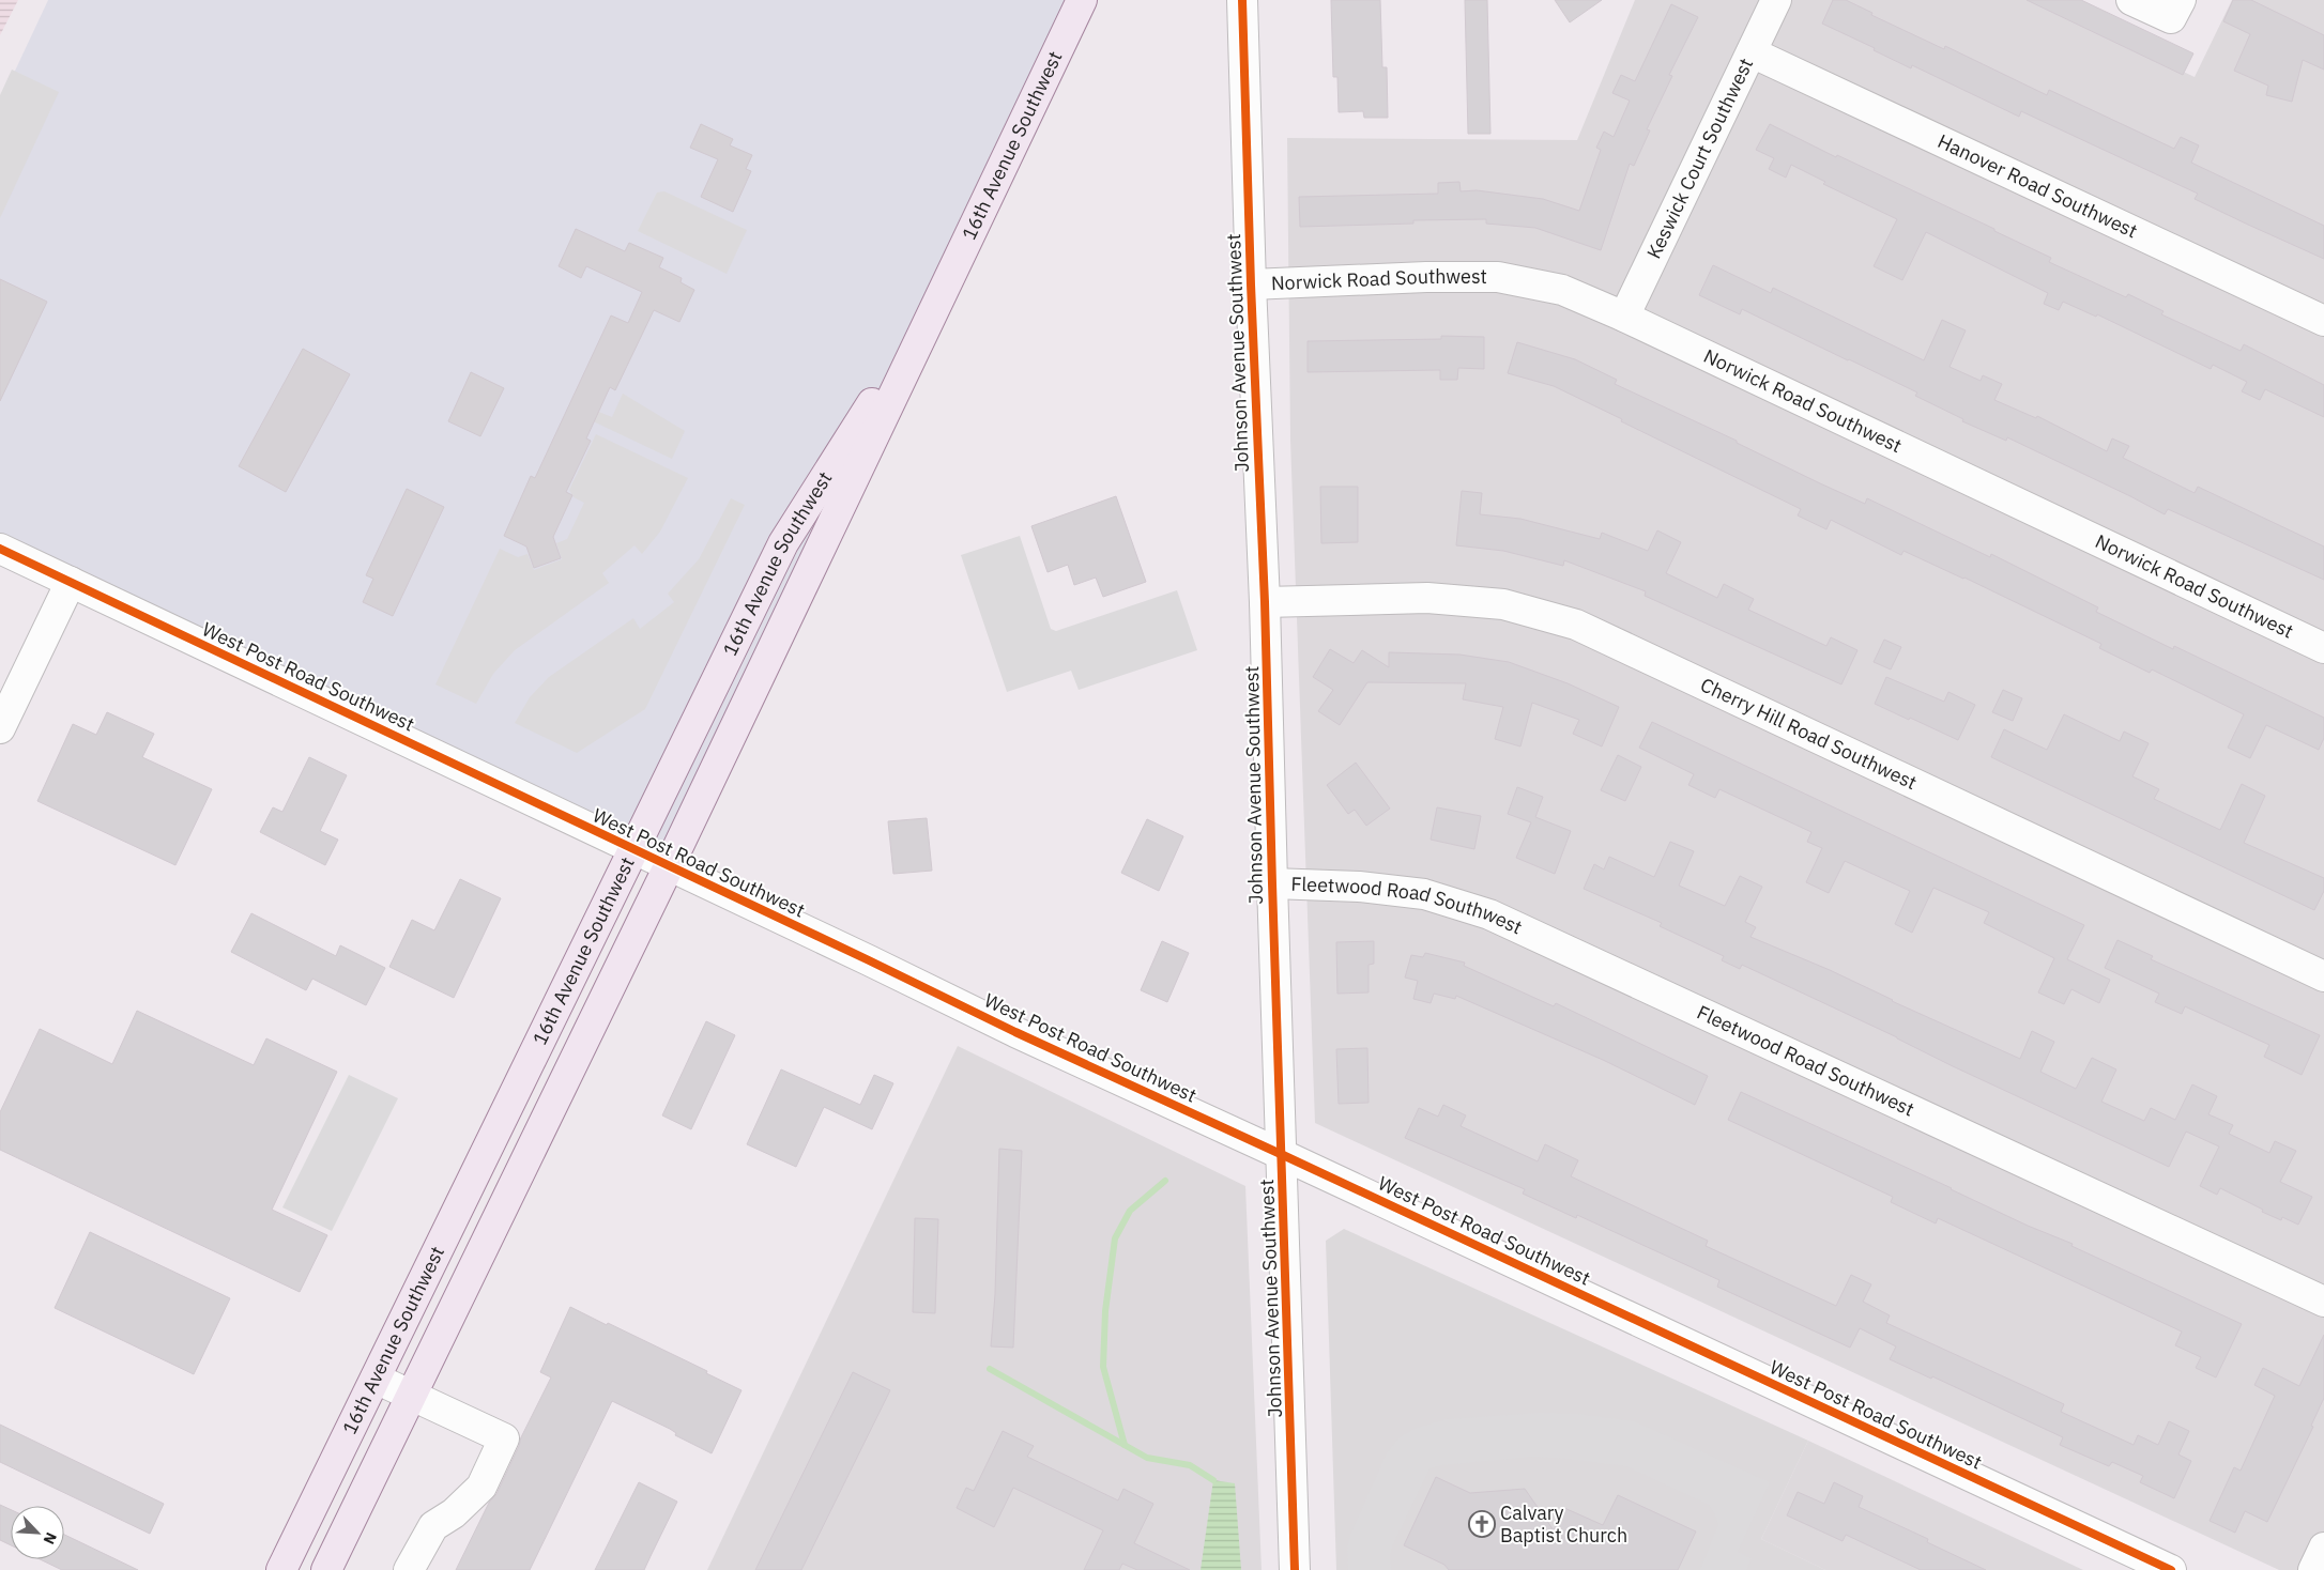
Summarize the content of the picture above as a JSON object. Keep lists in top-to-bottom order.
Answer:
{
  "streets": {
    "main road": ["16th Avenue Southwest"],
    "street": [
      "Keswick Court Southwest",
      "Hanover Road Southwest",
      "Norwick Road Southwest",
      "Johnson Avenue Southwest",
      "West Post Road Southwest",
      "Cherry Hill Road Southwest",
      "Fleetwood Road Southwest"
    ]
  },
  "crossings": [
    ["16th Avenue Southwest", "West Post Road Southwest"],
    ["Keswick Court Southwest", "Hanover Road Southwest"],
    ["Keswick Court Southwest", "Norwick Road Southwest"],
    ["Norwick Road Southwest", "Johnson Avenue Southwest"],
    ["Johnson Avenue Southwest", "West Post Road Southwest"],
    ["Johnson Avenue Southwest", "Cherry Hill Road Southwest"],
    ["Johnson Avenue Southwest", "Fleetwood Road Southwest"]
  ],
  "places": {
    "church": ["Calvary Baptist Church"]
  },
  "north": "bottom right"
}
